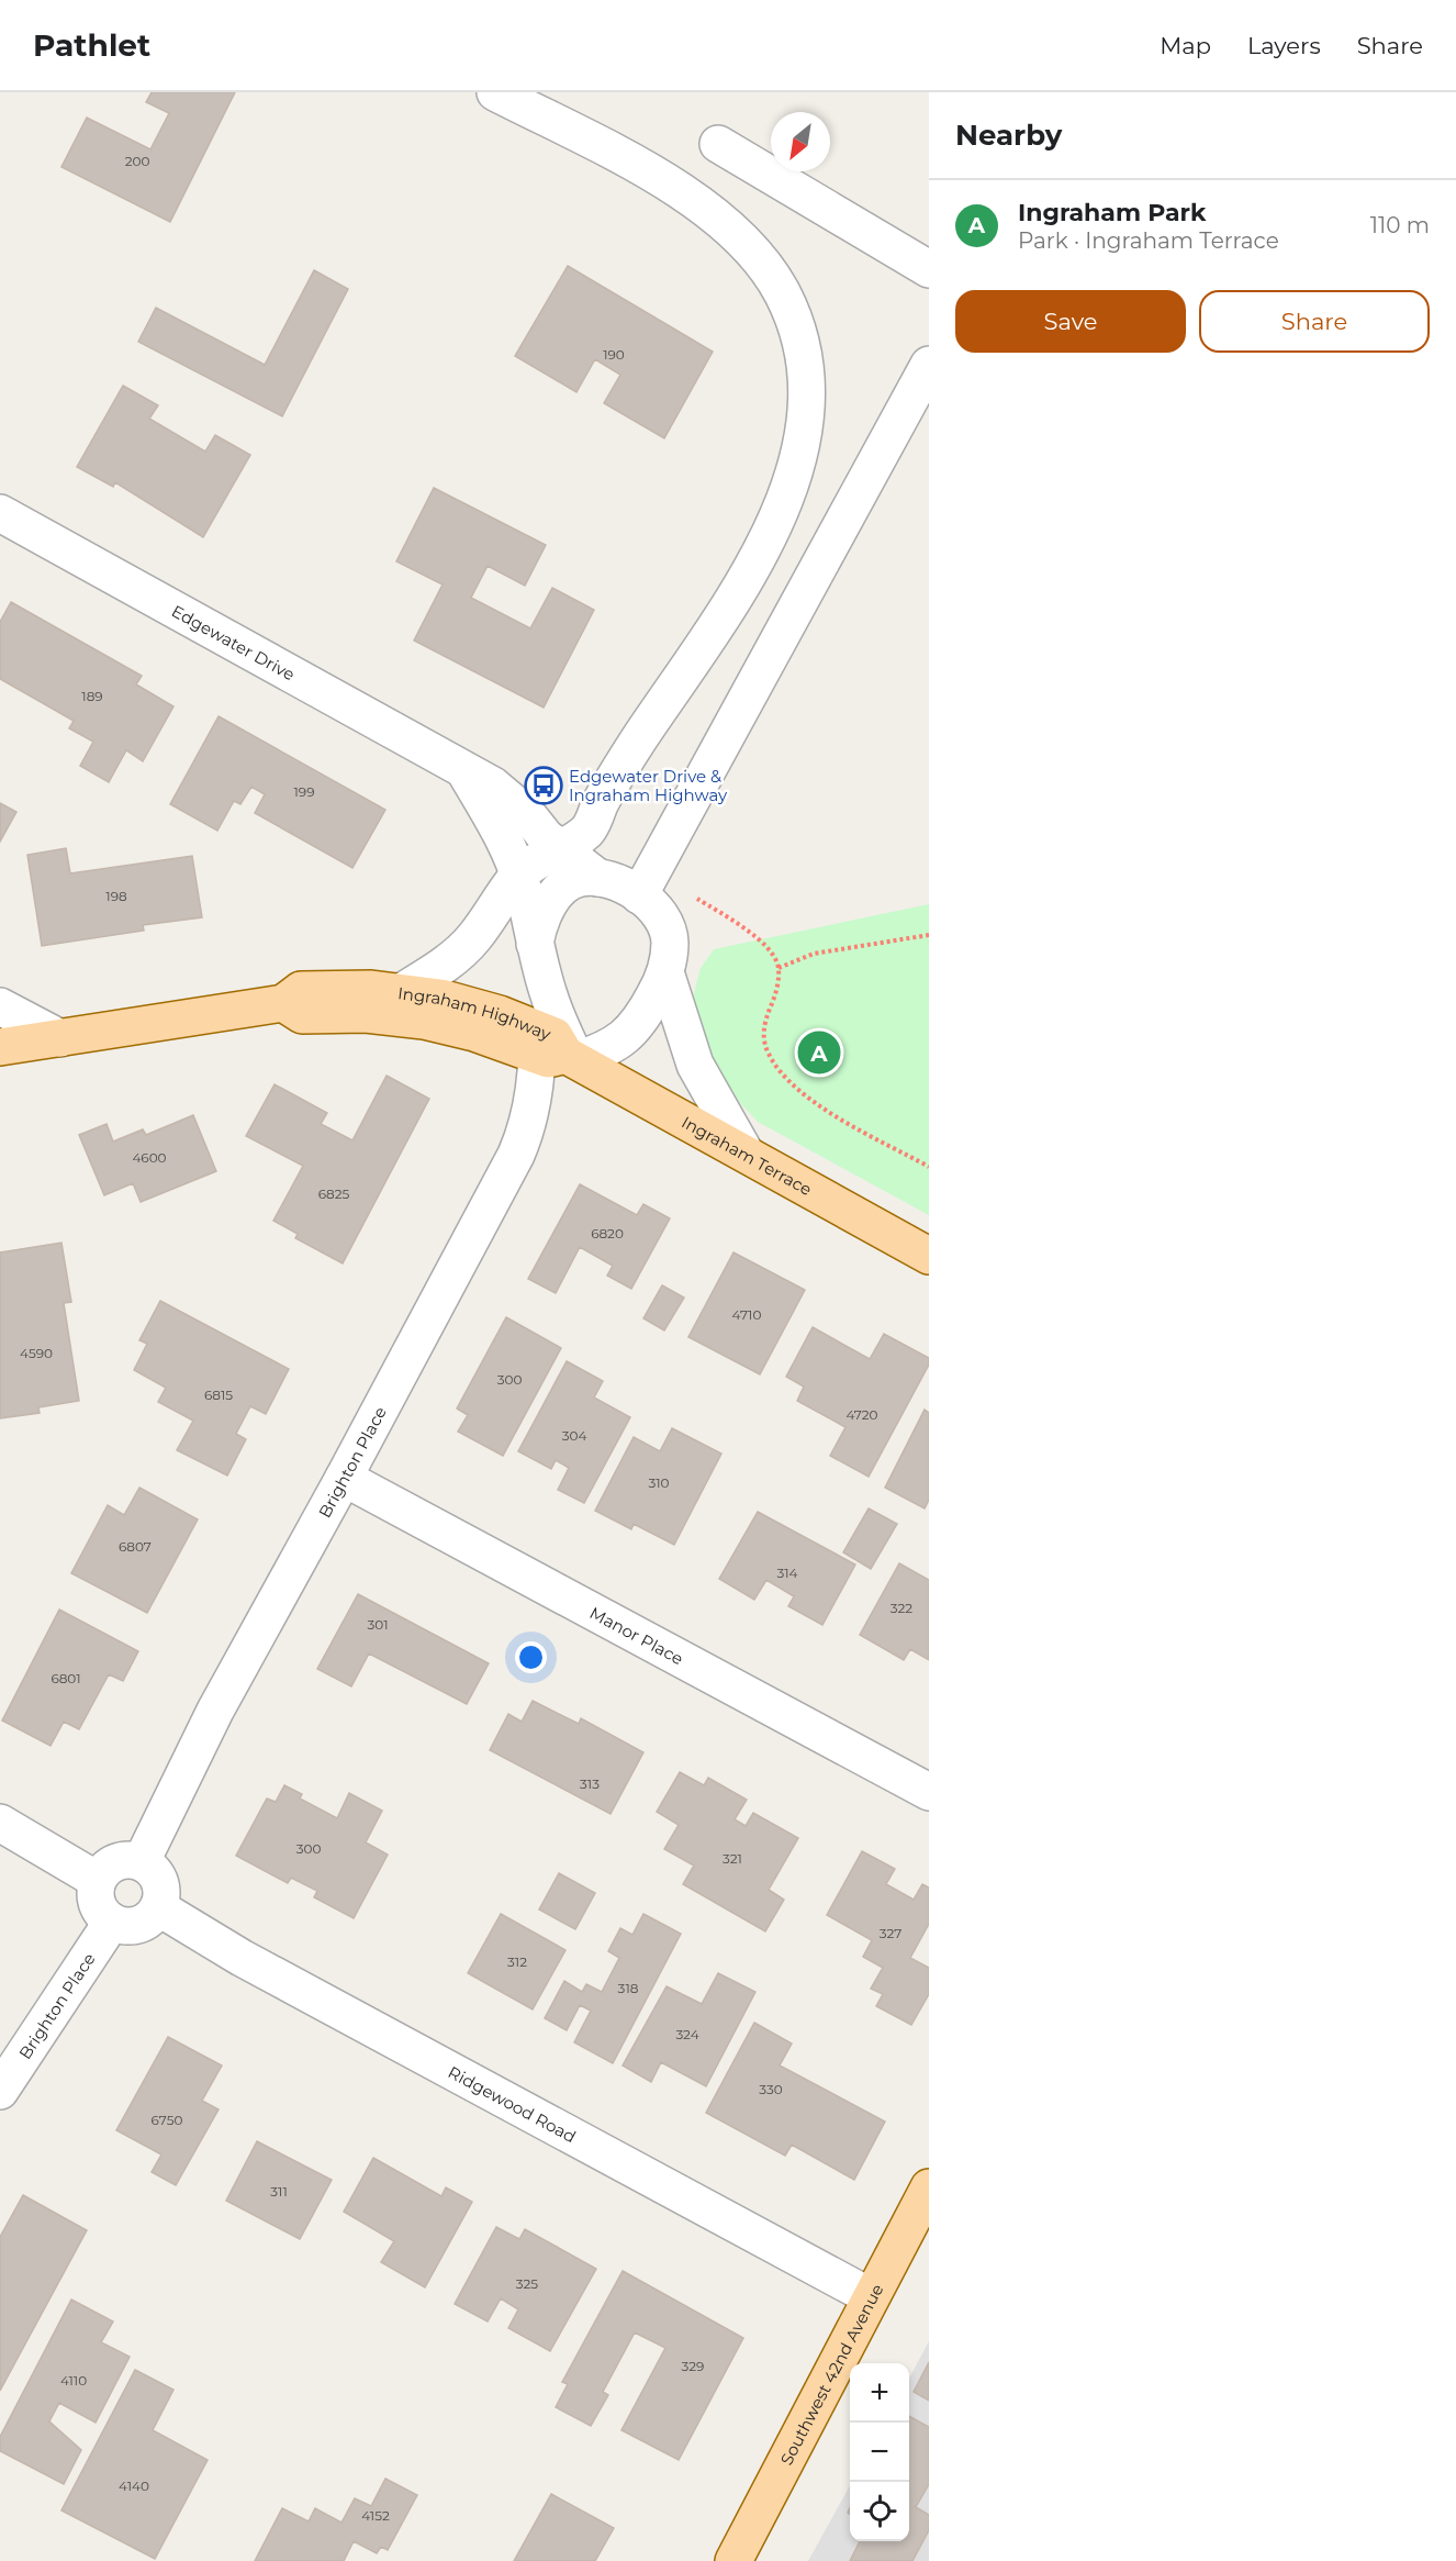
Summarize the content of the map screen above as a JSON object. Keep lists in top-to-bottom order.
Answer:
{
  "streets": {
    "main road": ["Ingraham Highway", "Ingraham Terrace", "Southwest 42nd Avenue"],
    "street": [
      "Edgewater Drive",
      "Brighton Place",
      "Manor Place",
      "Ridgewood Road"
    ]
  },
  "crossings": [
    ["Edgewater Drive", "Ingraham Highway"],
    ["Edgewater Drive", "Ingraham Terrace"],
    ["Edgewater Drive", "Brighton Place"],
    ["Ingraham Highway", "Ingraham Terrace"],
    ["Ingraham Highway", "Brighton Place"],
    ["Ingraham Terrace", "Brighton Place"],
    ["Brighton Place", "Manor Place"],
    ["Brighton Place", "Ridgewood Road"],
    ["Ridgewood Road", "Southwest 42nd Avenue"]
  ],
  "places": {
    "bus stop": ["Edgewater Drive & Ingraham Highway"]
  },
  "house_numbers": [
    "200",
    "190",
    "189",
    "199",
    "198",
    "4600",
    "6825",
    "6820",
    "4710",
    "4590",
    "300",
    "6815",
    "4720",
    "304",
    "310",
    "6807",
    "314",
    "322",
    "301",
    "6801",
    "313",
    "300",
    "321",
    "327",
    "312",
    "318",
    "324",
    "330",
    "6750",
    "311",
    "325",
    "329",
    "4110",
    "4140",
    "4152"
  ],
  "north": "bottom left",
  "page": {
    "header": "Pathlet",
    "nav": ["Map", "Layers", "Share"],
    "heading": "Nearby",
    "list": [
      {
        "mark": "A",
        "name": "Ingraham Park",
        "note": "Park · Ingraham Terrace",
        "value": "110 m"
      }
    ],
    "buttons": ["Save", "Share"],
    "pins": "A",
    "map_buttons": ["+", "−"]
  }
}
